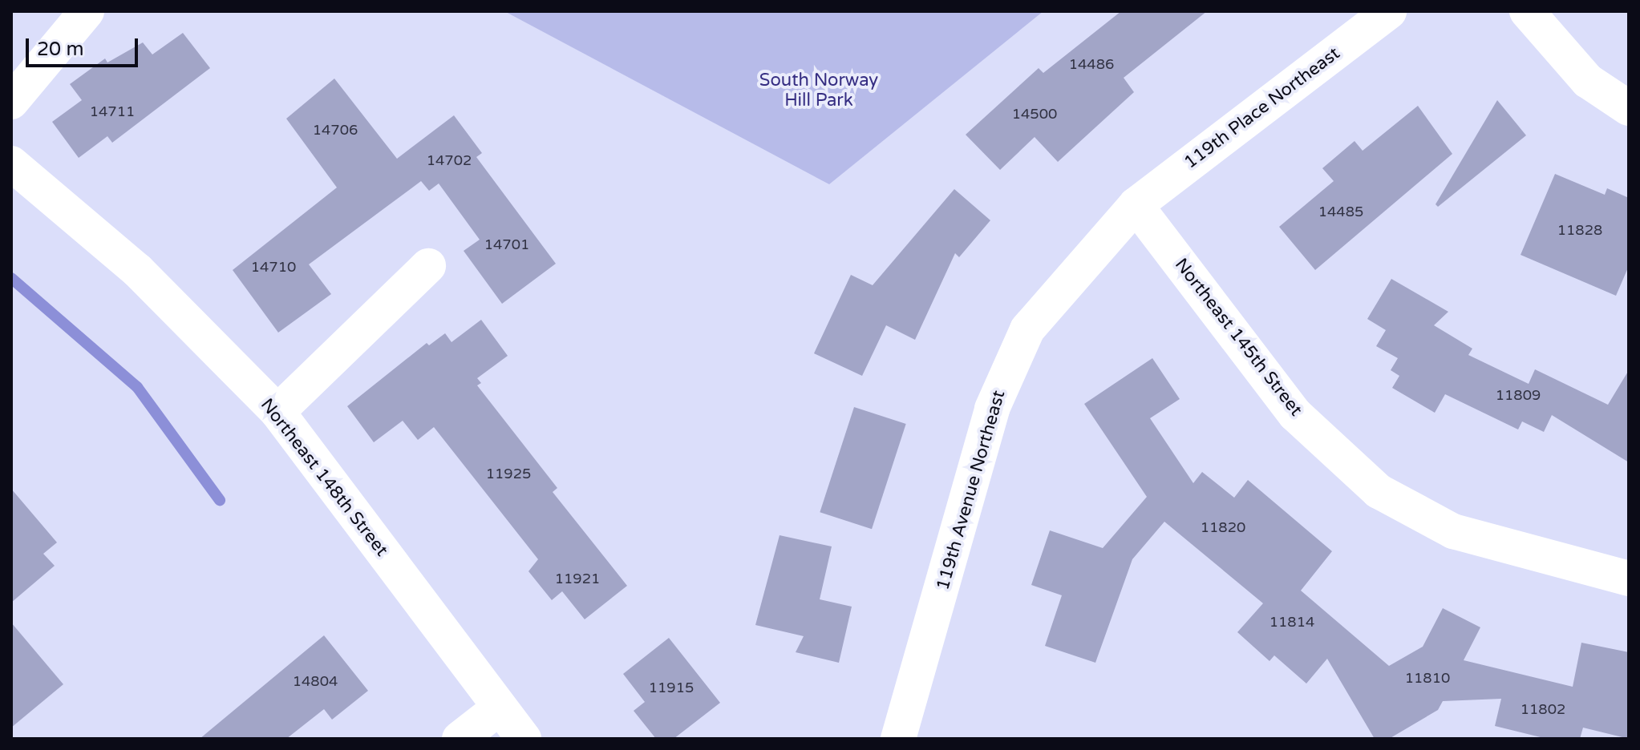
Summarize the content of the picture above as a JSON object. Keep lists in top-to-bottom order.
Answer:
{
  "streets": {
    "street": [
      "119th Place Northeast",
      "Northeast 145th Street",
      "Northeast 148th Street",
      "119th Avenue Northeast"
    ]
  },
  "crossings": [
    ["119th Place Northeast", "Northeast 145th Street"],
    ["119th Place Northeast", "119th Avenue Northeast"],
    ["Northeast 145th Street", "119th Avenue Northeast"]
  ],
  "parks": ["South Norway Hill Park"],
  "house_numbers": [
    "14486",
    "14711",
    "14500",
    "14706",
    "14702",
    "14485",
    "11828",
    "14701",
    "14710",
    "11809",
    "11925",
    "11820",
    "11921",
    "11814",
    "11810",
    "14804",
    "11915",
    "11802"
  ],
  "scale_bar": "20 m"
}
